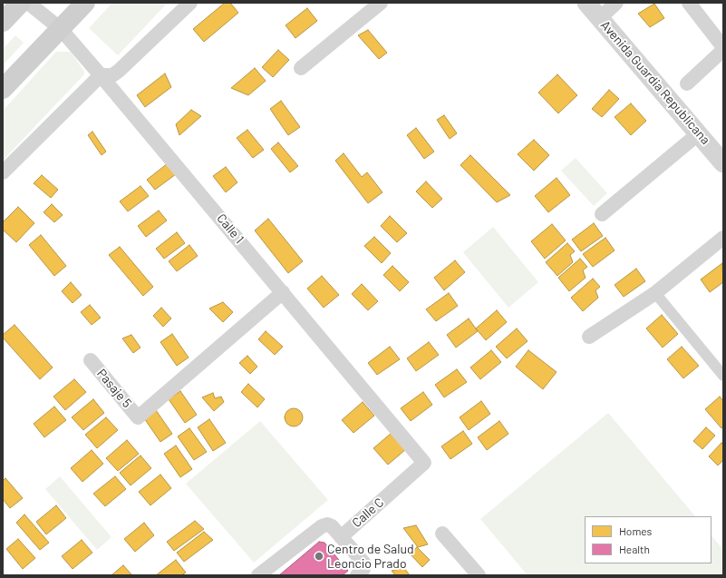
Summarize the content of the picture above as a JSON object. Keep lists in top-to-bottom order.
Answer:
{
  "streets": {
    "street": [
      "Avenida Guardia Republicana",
      "Calle 1",
      "Pasaje 5",
      "Calle C"
    ]
  },
  "crossings": [
    ["Calle 1", "Pasaje 5"],
    ["Calle 1", "Calle C"]
  ],
  "places": ["Centro de Salud Leoncio Prado"],
  "legend": ["Homes", "Health"]
}
